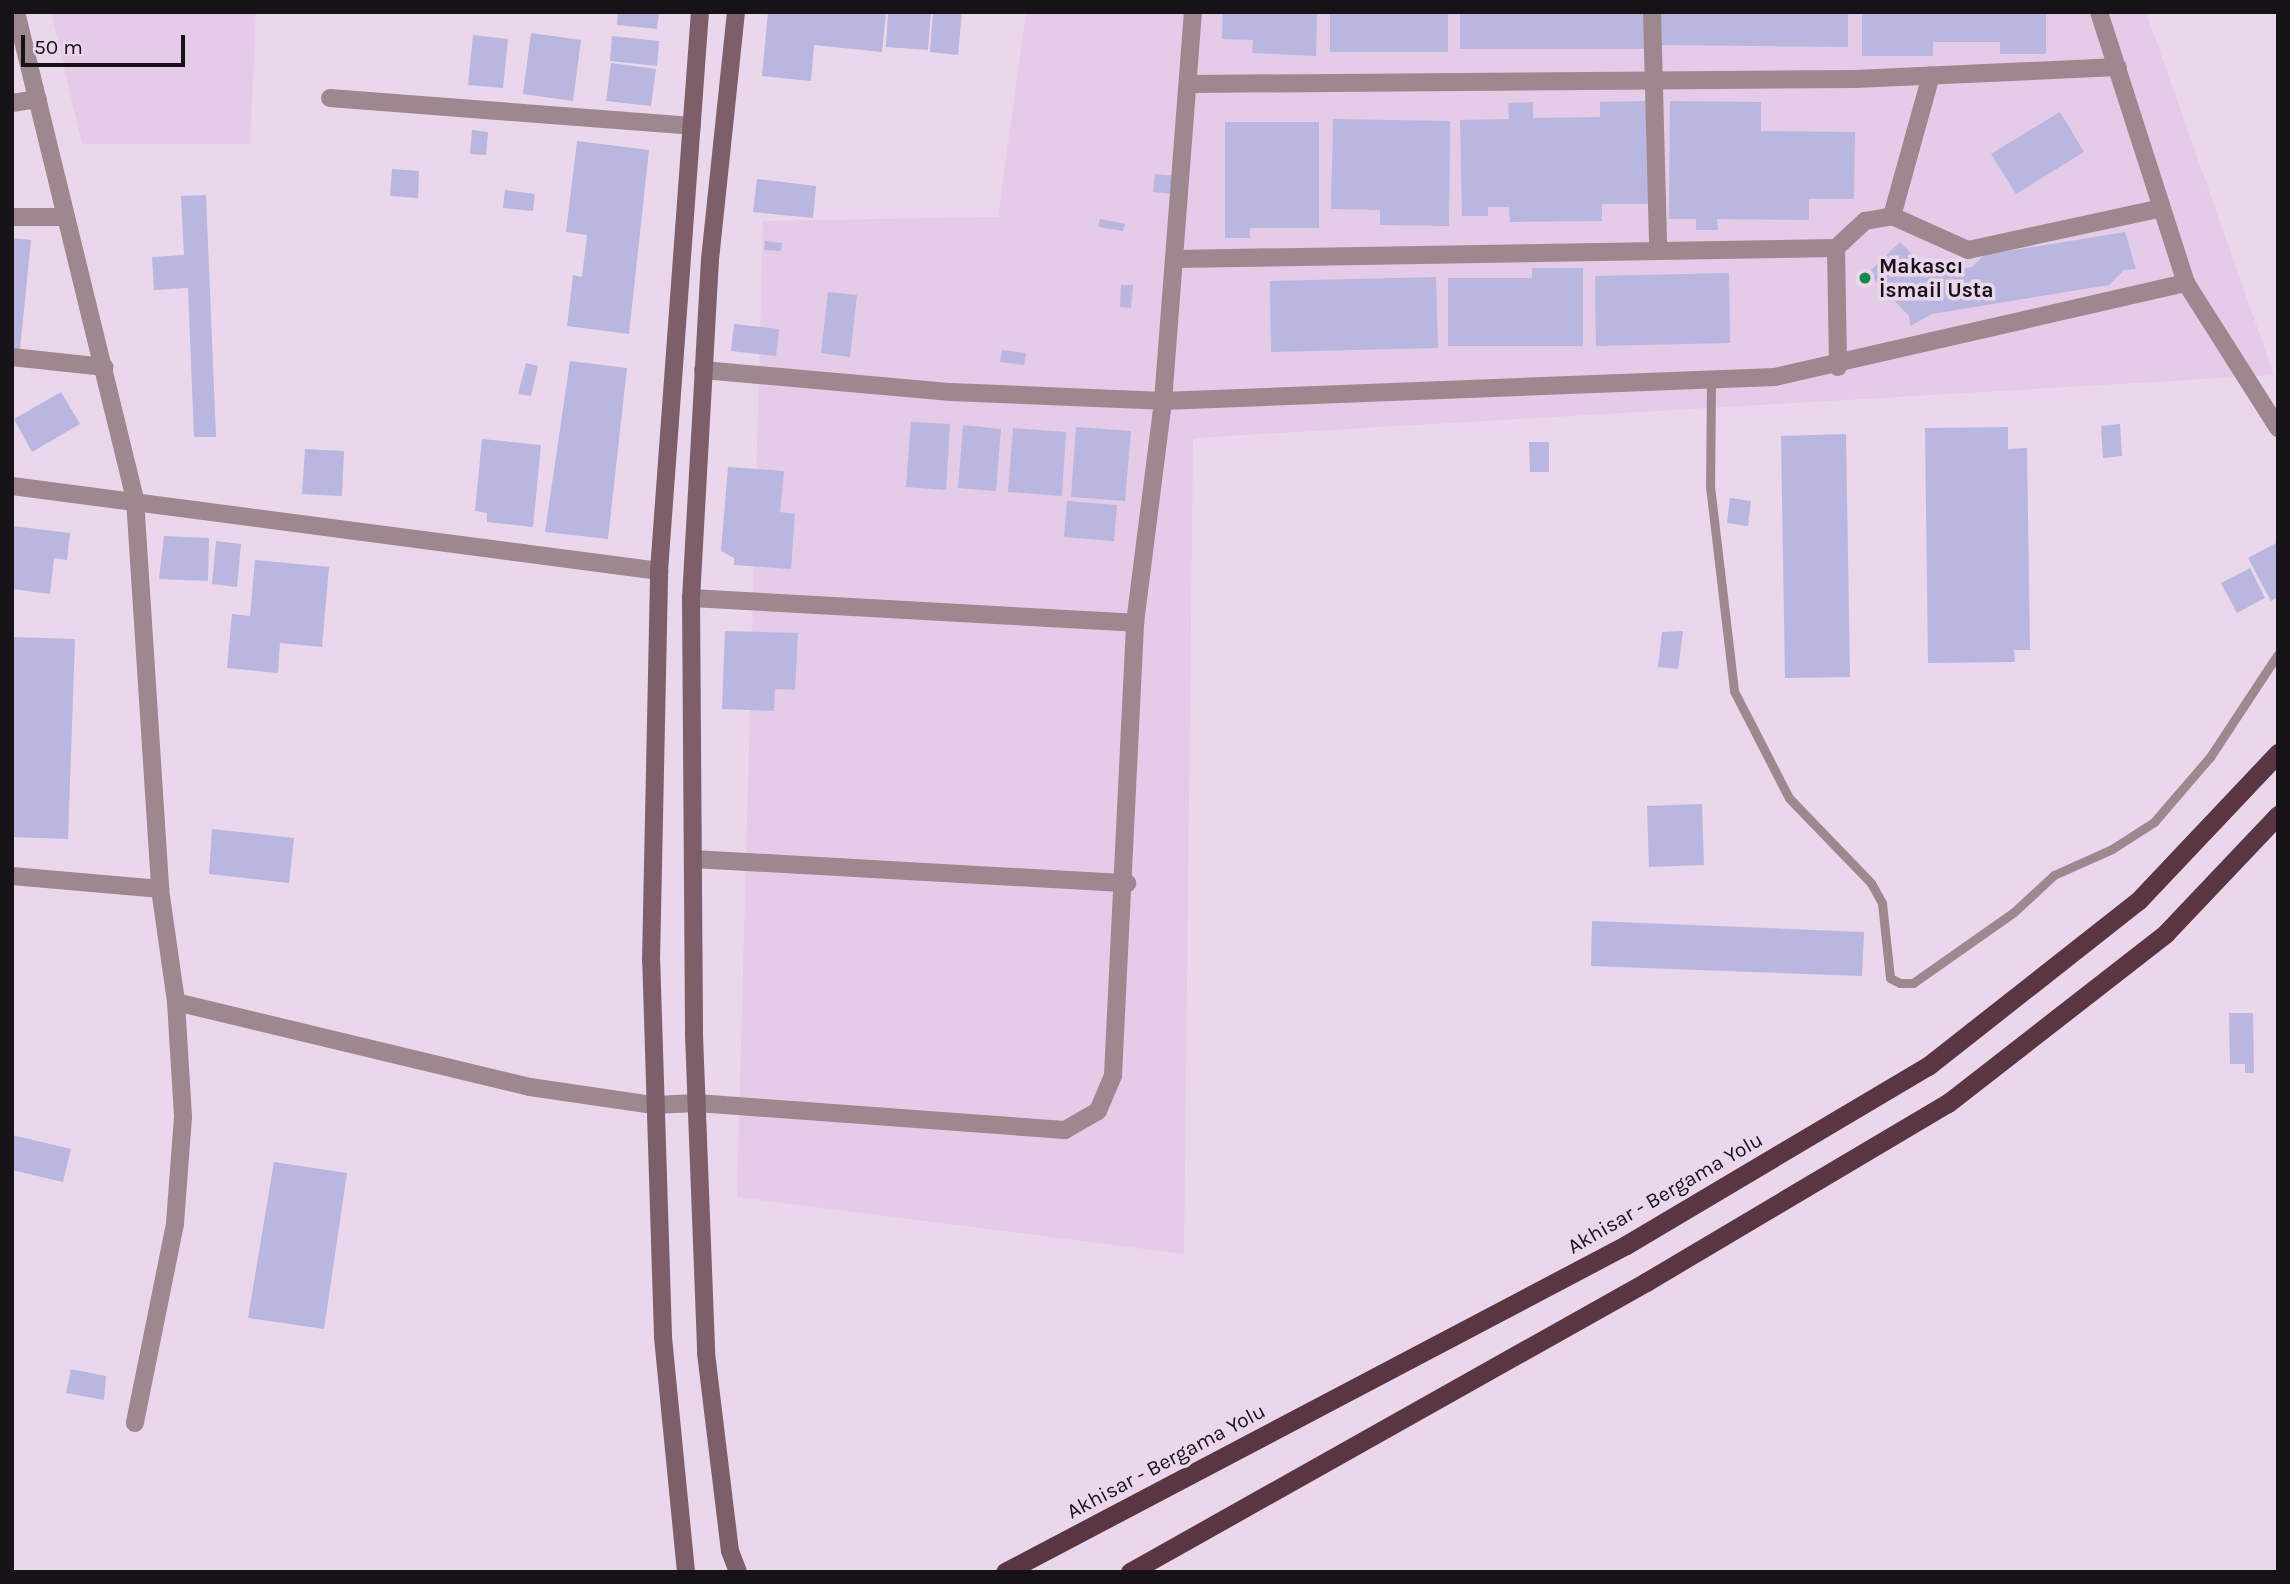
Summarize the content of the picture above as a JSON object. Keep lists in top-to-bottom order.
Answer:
{
  "streets": {
    "highway": ["Akhisar - Bergama Yolu"]
  },
  "places": ["Makascı İsmail Usta"],
  "scale_bar": "50 m"
}
